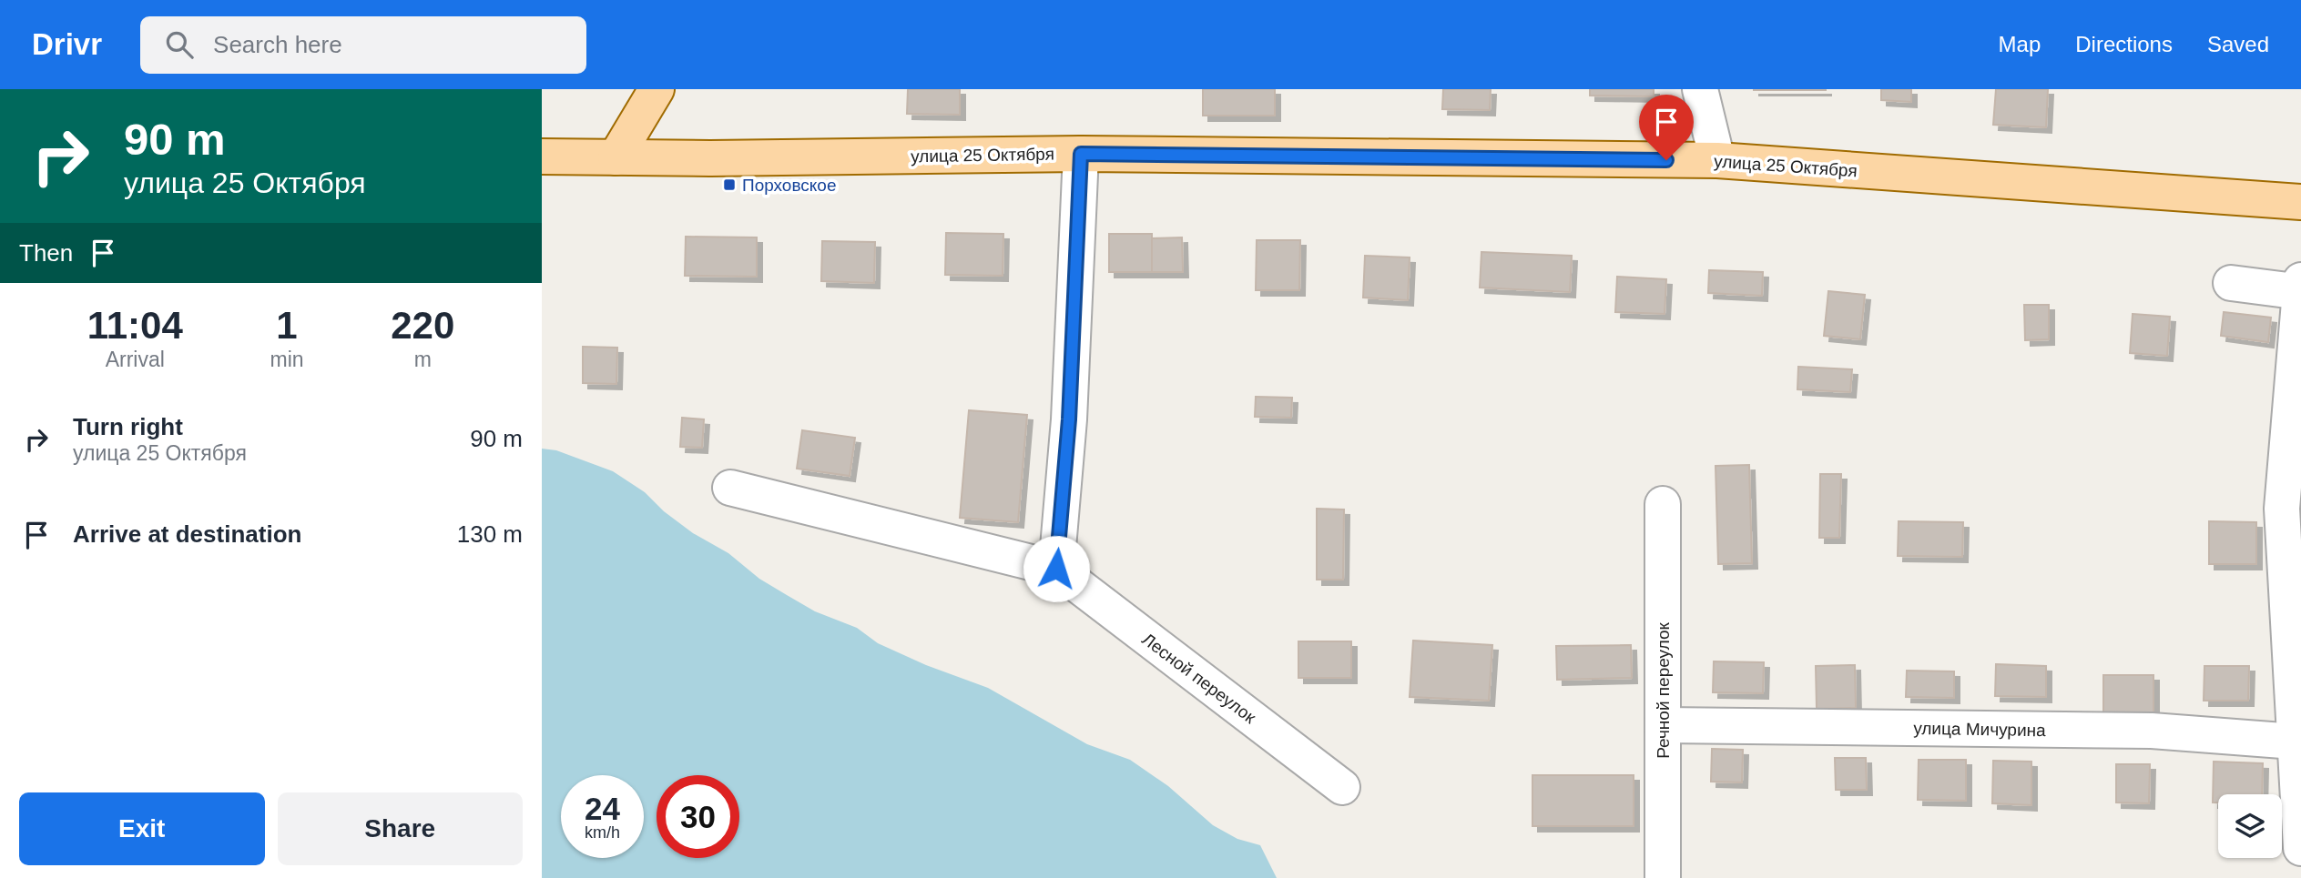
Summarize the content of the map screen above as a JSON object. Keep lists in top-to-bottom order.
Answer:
{
  "streets": {
    "main road": ["улица 25 Октября"],
    "street": ["Лесной переулок", "Речной переулок", "улица Мичурина"]
  },
  "crossings": [
    ["Речной переулок", "улица Мичурина"]
  ],
  "places": {
    "transit": ["Порховское"]
  },
  "page": {
    "header": "Drivr",
    "search": "Search here",
    "nav": ["Map", "Directions", "Saved"],
    "turn": ["90 m", "улица 25 Октября"],
    "then": "Then",
    "eta": [
      "11:04",
      "Arrival",
      "1",
      "min",
      "220",
      "m"
    ],
    "list": [
      {
        "name": "Turn right",
        "note": "улица 25 Октября",
        "value": "90 m"
      },
      {
        "name": "Arrive at destination",
        "value": "130 m"
      }
    ],
    "speed": "24 km/h",
    "limit": "30",
    "buttons": ["Exit", "Share"]
  }
}
